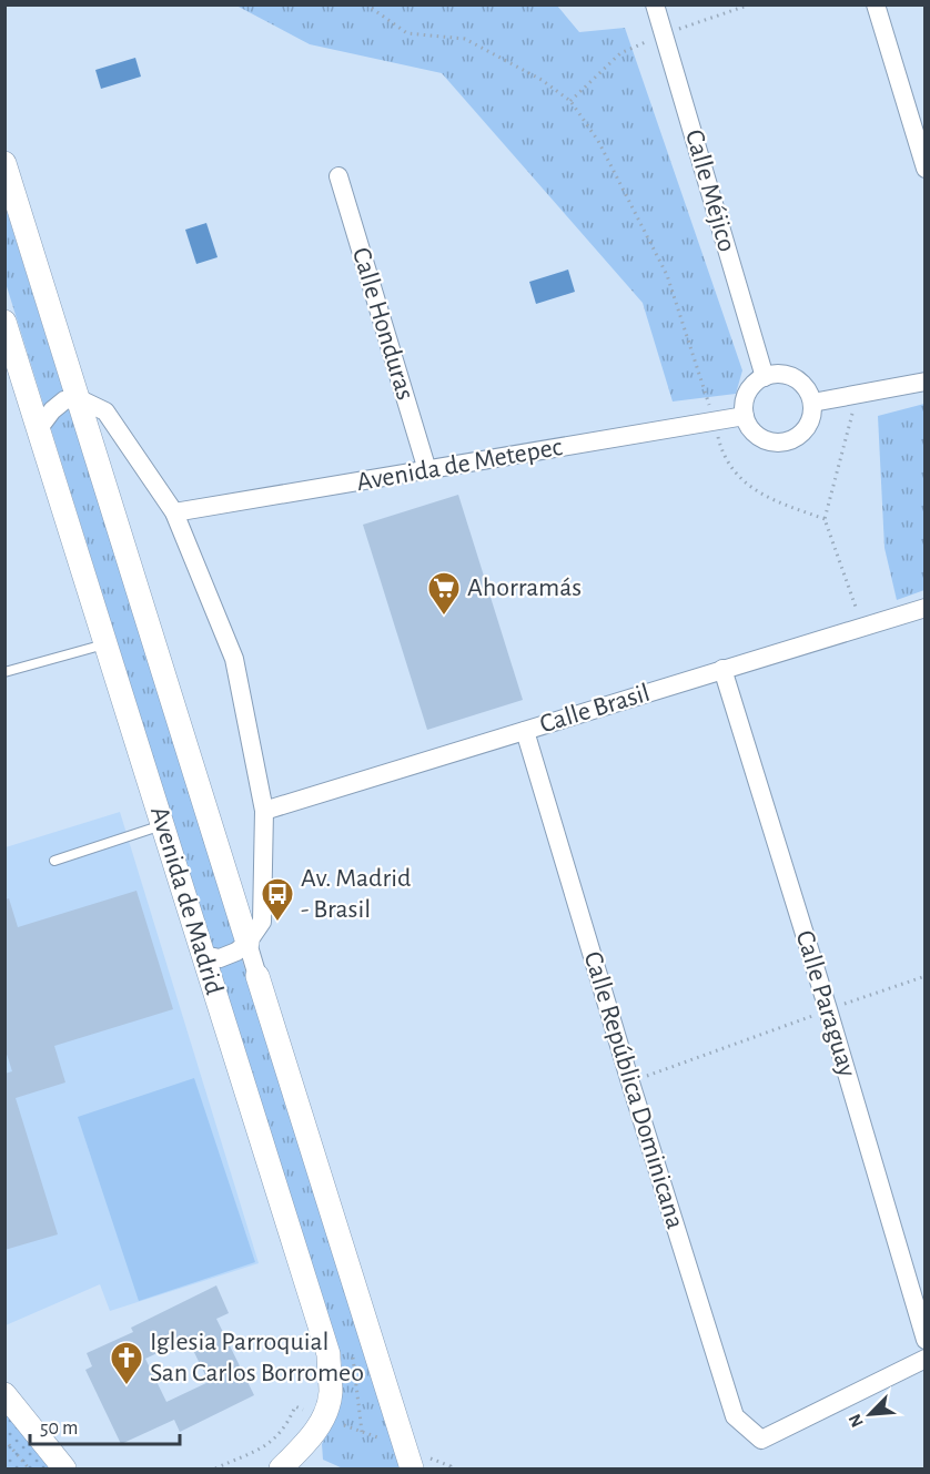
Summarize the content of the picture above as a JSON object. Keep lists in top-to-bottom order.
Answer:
{
  "streets": {
    "street": [
      "Calle Méjico",
      "Calle Honduras",
      "Avenida de Metepec",
      "Calle Brasil",
      "Avenida de Madrid",
      "Calle Paraguay",
      "Calle República Dominicana"
    ]
  },
  "crossings": [
    ["Calle Méjico", "Avenida de Metepec"],
    ["Calle Honduras", "Avenida de Metepec"],
    ["Avenida de Metepec", "Avenida de Madrid"],
    ["Calle Brasil", "Avenida de Madrid"],
    ["Calle Brasil", "Calle Paraguay"],
    ["Calle Brasil", "Calle República Dominicana"]
  ],
  "places": {
    "supermarket": ["Ahorramás"],
    "bus stop": ["Av. Madrid - Brasil"],
    "church": ["Iglesia Parroquial San Carlos Borromeo"]
  },
  "scale_bar": "50 m",
  "north": "bottom left"
}
